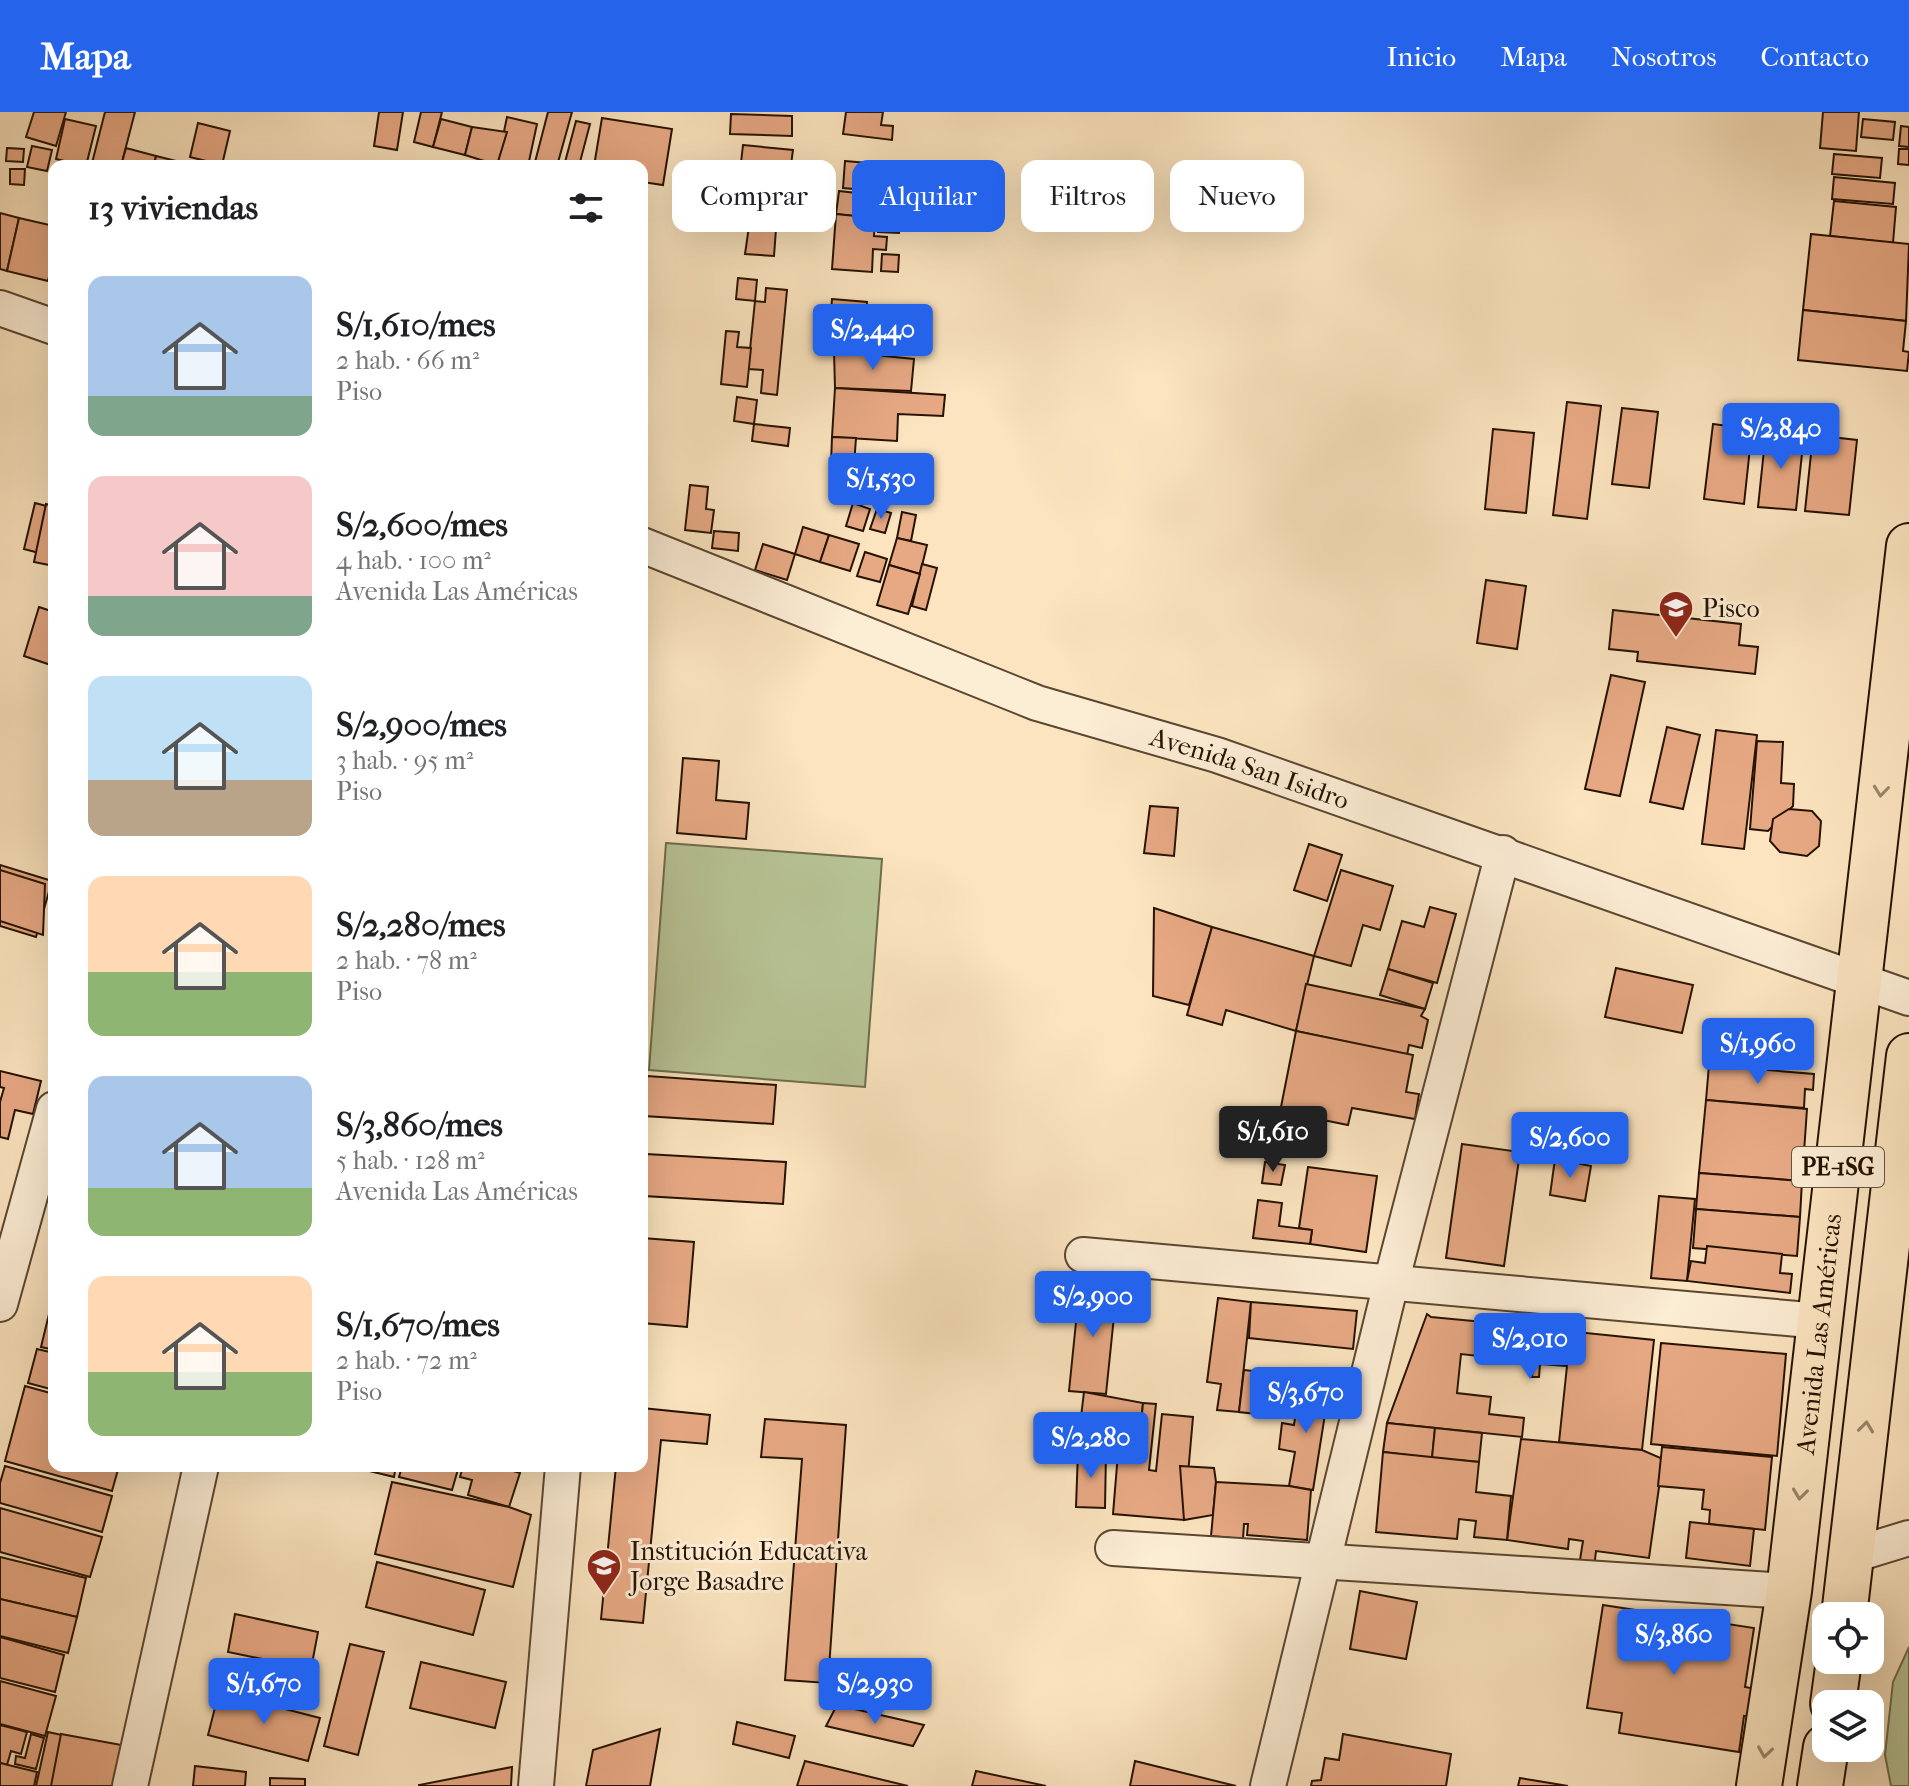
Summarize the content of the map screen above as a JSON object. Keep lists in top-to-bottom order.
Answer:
{
  "streets": {
    "main road": ["PE-1SG", "Avenida Las Américas"],
    "street": ["Avenida San Isidro"]
  },
  "crossings": [
    ["Avenida San Isidro", "Avenida Las Américas"]
  ],
  "places": {
    "school or university": ["Pisco", "Institución Educativa Jorge Basadre"]
  },
  "page": {
    "header": "Mapa",
    "nav": [
      "Inicio",
      "Mapa",
      "Nosotros",
      "Contacto"
    ],
    "chip": [
      "Comprar",
      "Alquilar",
      "Filtros",
      "Nuevo"
    ],
    "heading": "13 viviendas",
    "list": [
      {
        "name": "S/1,610/mes",
        "note": "2 hab. · 66 m² · Piso"
      },
      {
        "name": "S/2,600/mes",
        "note": "4 hab. · 100 m² · Avenida Las Américas"
      },
      {
        "name": "S/2,900/mes",
        "note": "3 hab. · 95 m² · Piso"
      },
      {
        "name": "S/2,280/mes",
        "note": "2 hab. · 78 m² · Piso"
      },
      {
        "name": "S/3,860/mes",
        "note": "5 hab. · 128 m² · Avenida Las Américas"
      },
      {
        "name": "S/1,670/mes",
        "note": "2 hab. · 72 m² · Piso"
      }
    ],
    "price": [
      "S/2,440",
      "S/2,840",
      "S/1,530",
      "S/1,960",
      "S/1,610",
      "S/2,600",
      "S/2,900",
      "S/2,010",
      "S/3,670",
      "S/2,280",
      "S/3,860",
      "S/1,670",
      "S/2,930"
    ]
  }
}
